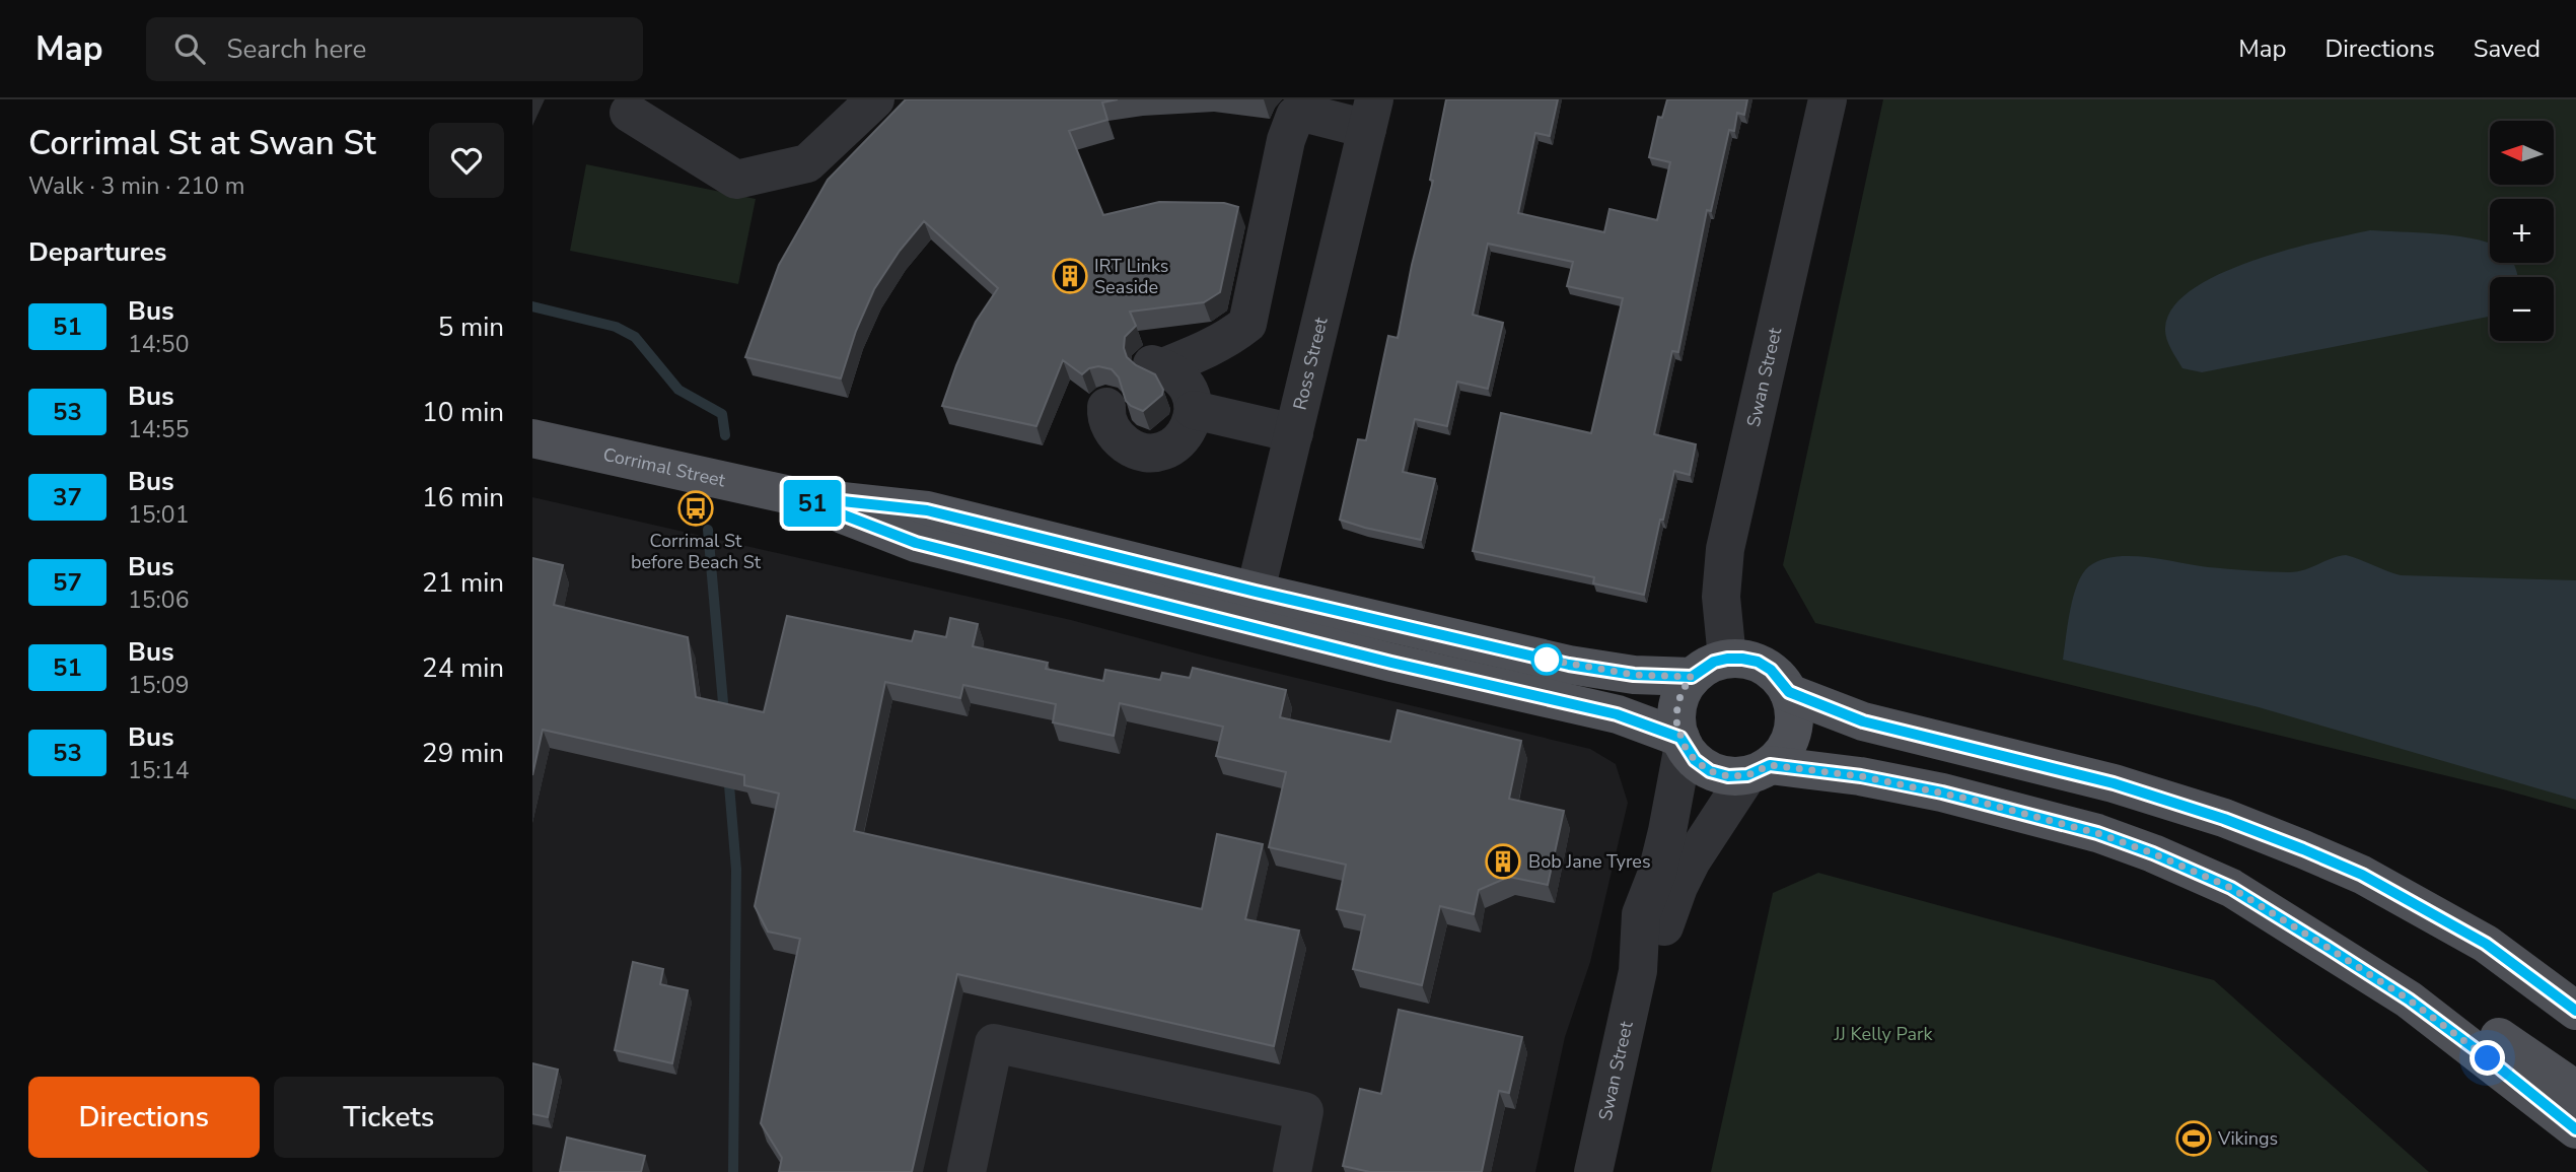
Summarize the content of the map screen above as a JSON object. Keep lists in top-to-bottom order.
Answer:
{
  "streets": {
    "main road": ["Corrimal Street"],
    "street": ["Ross Street", "Swan Street"]
  },
  "crossings": [
    ["Ross Street", "Corrimal Street"],
    ["Swan Street", "Corrimal Street"]
  ],
  "parks": ["JJ Kelly Park"],
  "places": {
    "building": ["IRT Links Seaside", "Bob Jane Tyres"],
    "bus stop": ["Corrimal St before Beach St"],
    "sports": ["Vikings"]
  },
  "lines": ["bus line 51"],
  "north": "left",
  "page": {
    "header": "Map",
    "search": "Search here",
    "nav": ["Map", "Directions", "Saved"],
    "heading": [
      ["Corrimal St at Swan St", "Walk · 3 min · 210 m"],
      "Departures"
    ],
    "on_map": "51",
    "map_buttons": ["+", "−"],
    "list": [
      {
        "mark": "51",
        "name": "Bus",
        "note": "14:50",
        "value": "5 min"
      },
      {
        "mark": "53",
        "name": "Bus",
        "note": "14:55",
        "value": "10 min"
      },
      {
        "mark": "37",
        "name": "Bus",
        "note": "15:01",
        "value": "16 min"
      },
      {
        "mark": "57",
        "name": "Bus",
        "note": "15:06",
        "value": "21 min"
      },
      {
        "mark": "51",
        "name": "Bus",
        "note": "15:09",
        "value": "24 min"
      },
      {
        "mark": "53",
        "name": "Bus",
        "note": "15:14",
        "value": "29 min"
      }
    ],
    "buttons": ["Directions", "Tickets"]
  }
}
